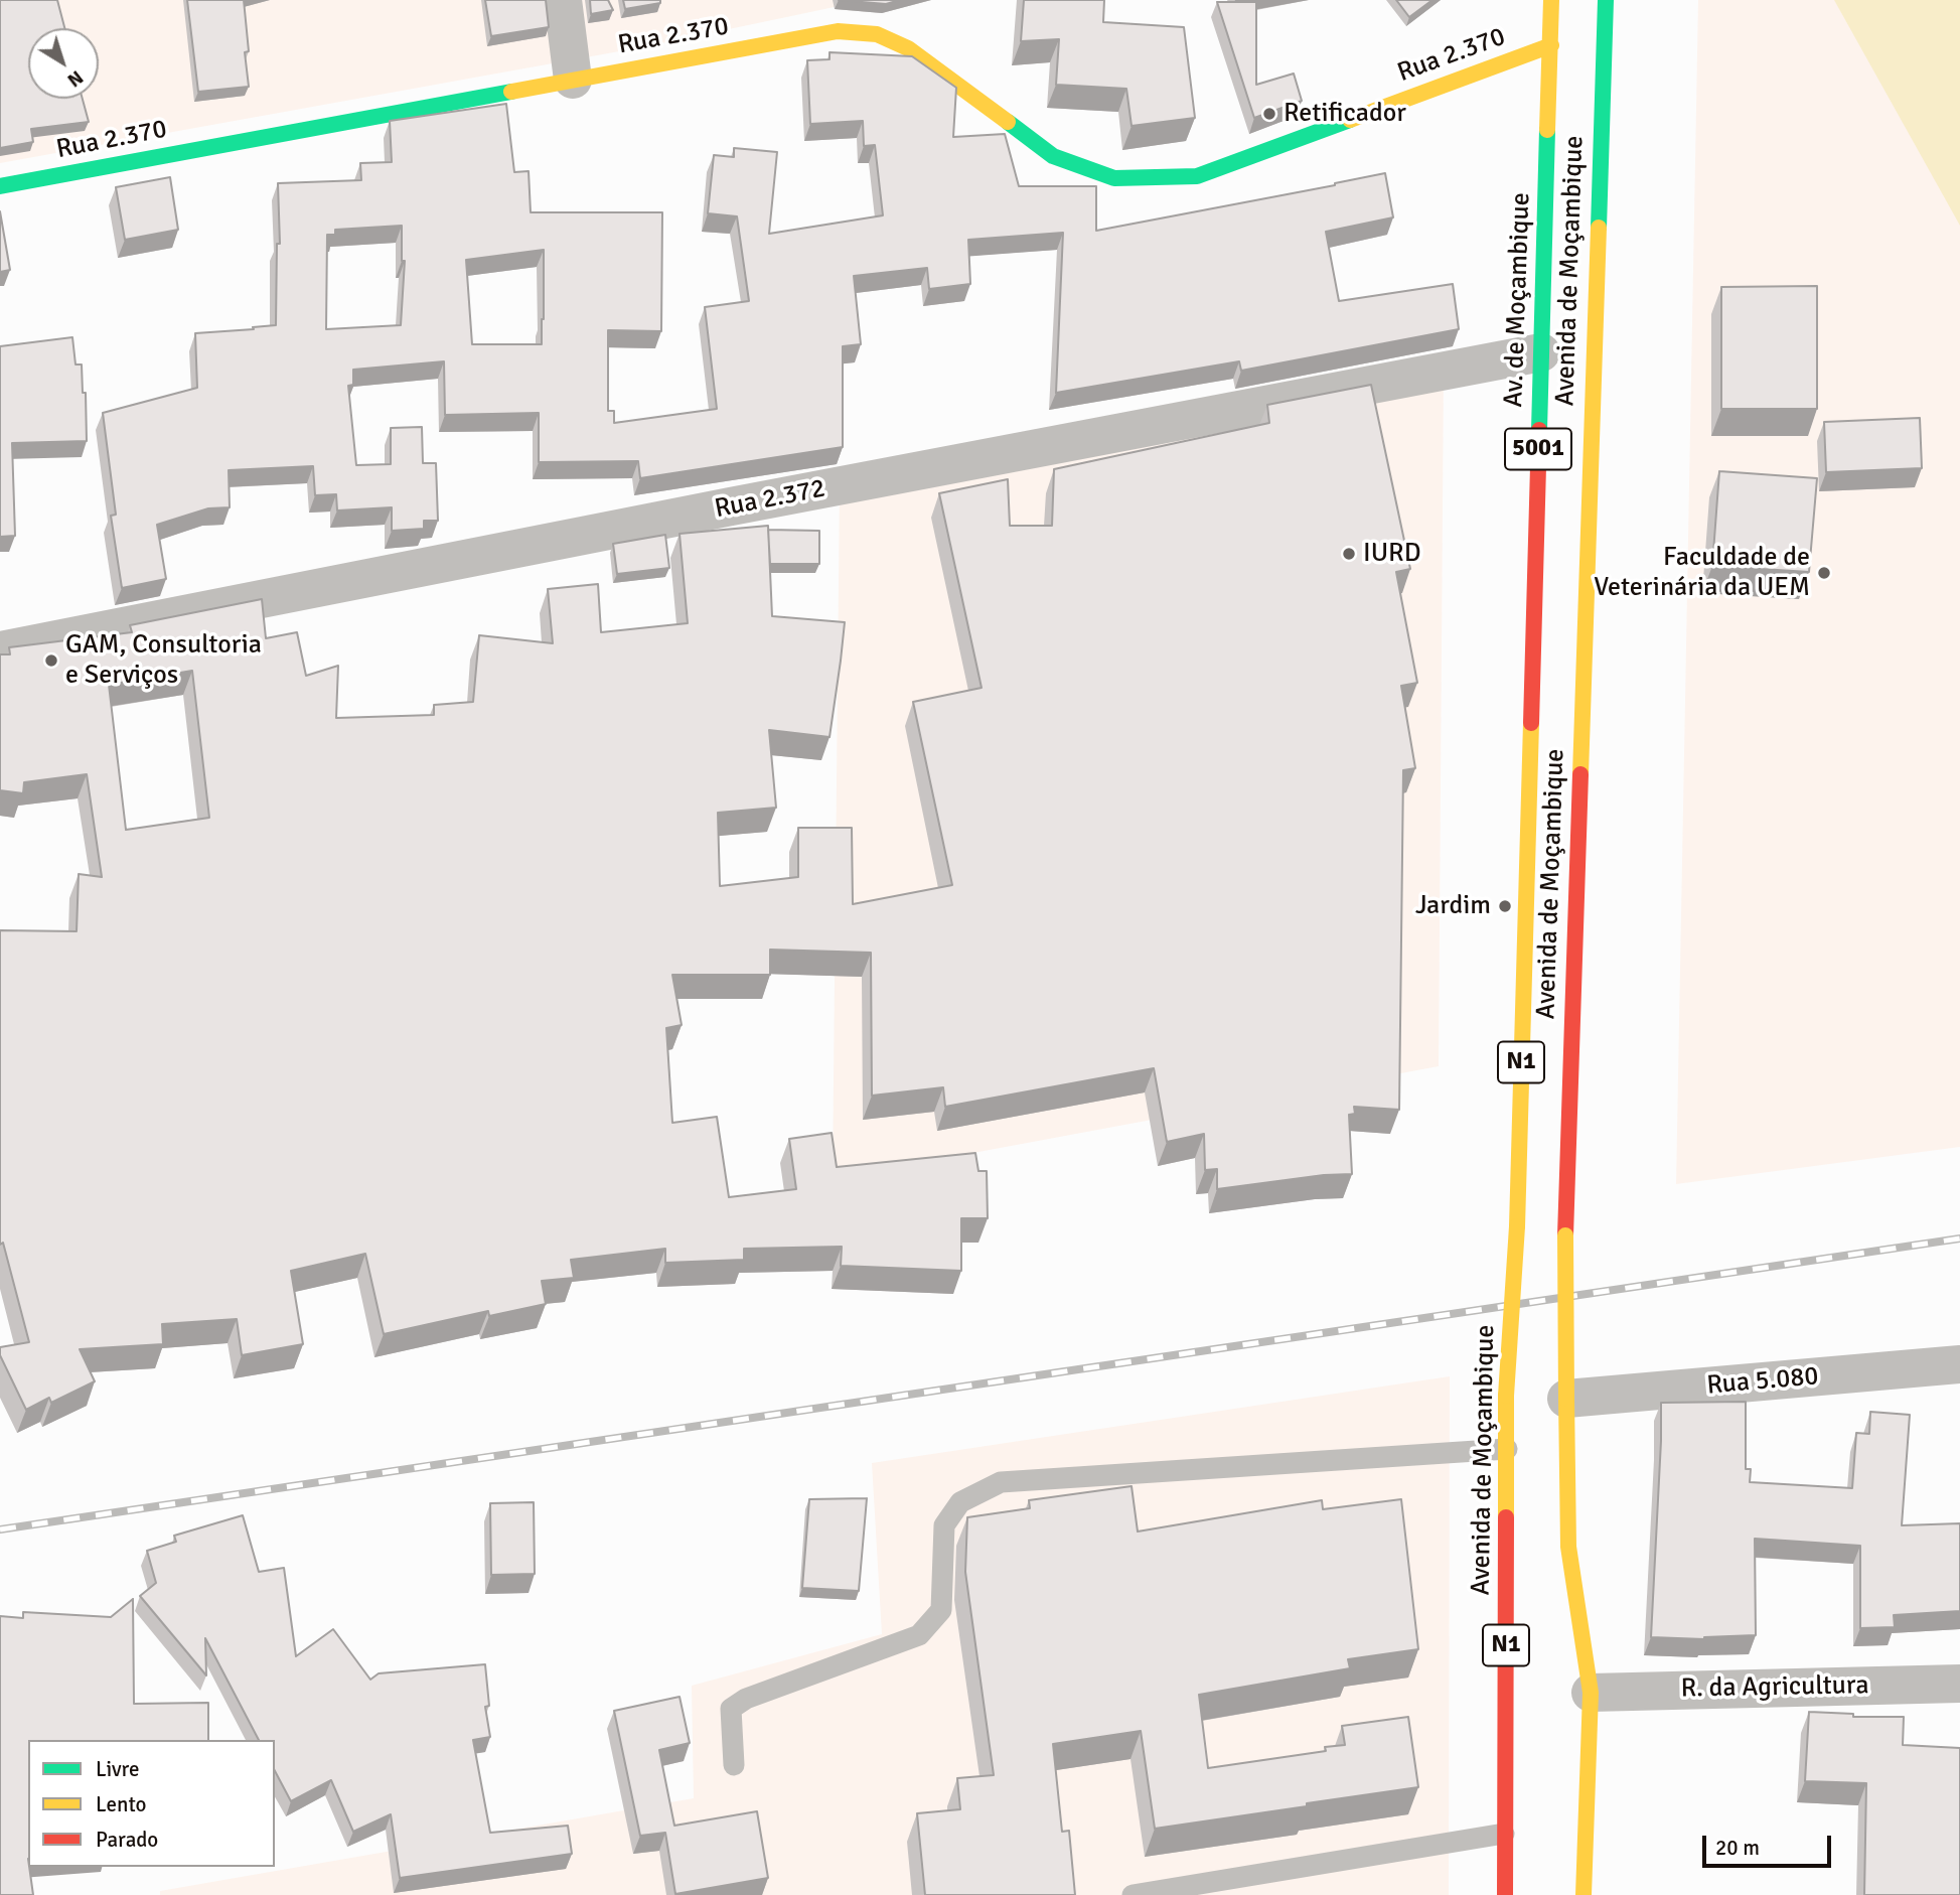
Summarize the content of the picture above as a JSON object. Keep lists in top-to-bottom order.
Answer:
{
  "streets": {
    "main road": [
      "Rua 2.370",
      "Avenida de Moçambique",
      "Av. de Moçambique",
      "5001",
      "N1"
    ],
    "street": ["Rua 2.372", "Rua 5.080", "R. da Agricultura"]
  },
  "crossings": [
    ["Rua 2.370", "Av. de Moçambique"],
    ["Avenida de Moçambique", "Av. de Moçambique"],
    ["Avenida de Moçambique", "Rua 5.080"],
    ["Avenida de Moçambique", "R. da Agricultura"],
    ["Av. de Moçambique", "Rua 2.372"]
  ],
  "places": [
    "Retificador",
    "IURD",
    "Faculdade de Veterinária da UEM",
    "GAM, Consultoria e Serviços",
    "Jardim"
  ],
  "legend": ["Livre", "Lento", "Parado"],
  "scale_bar": "20 m",
  "north": "bottom right"
}
